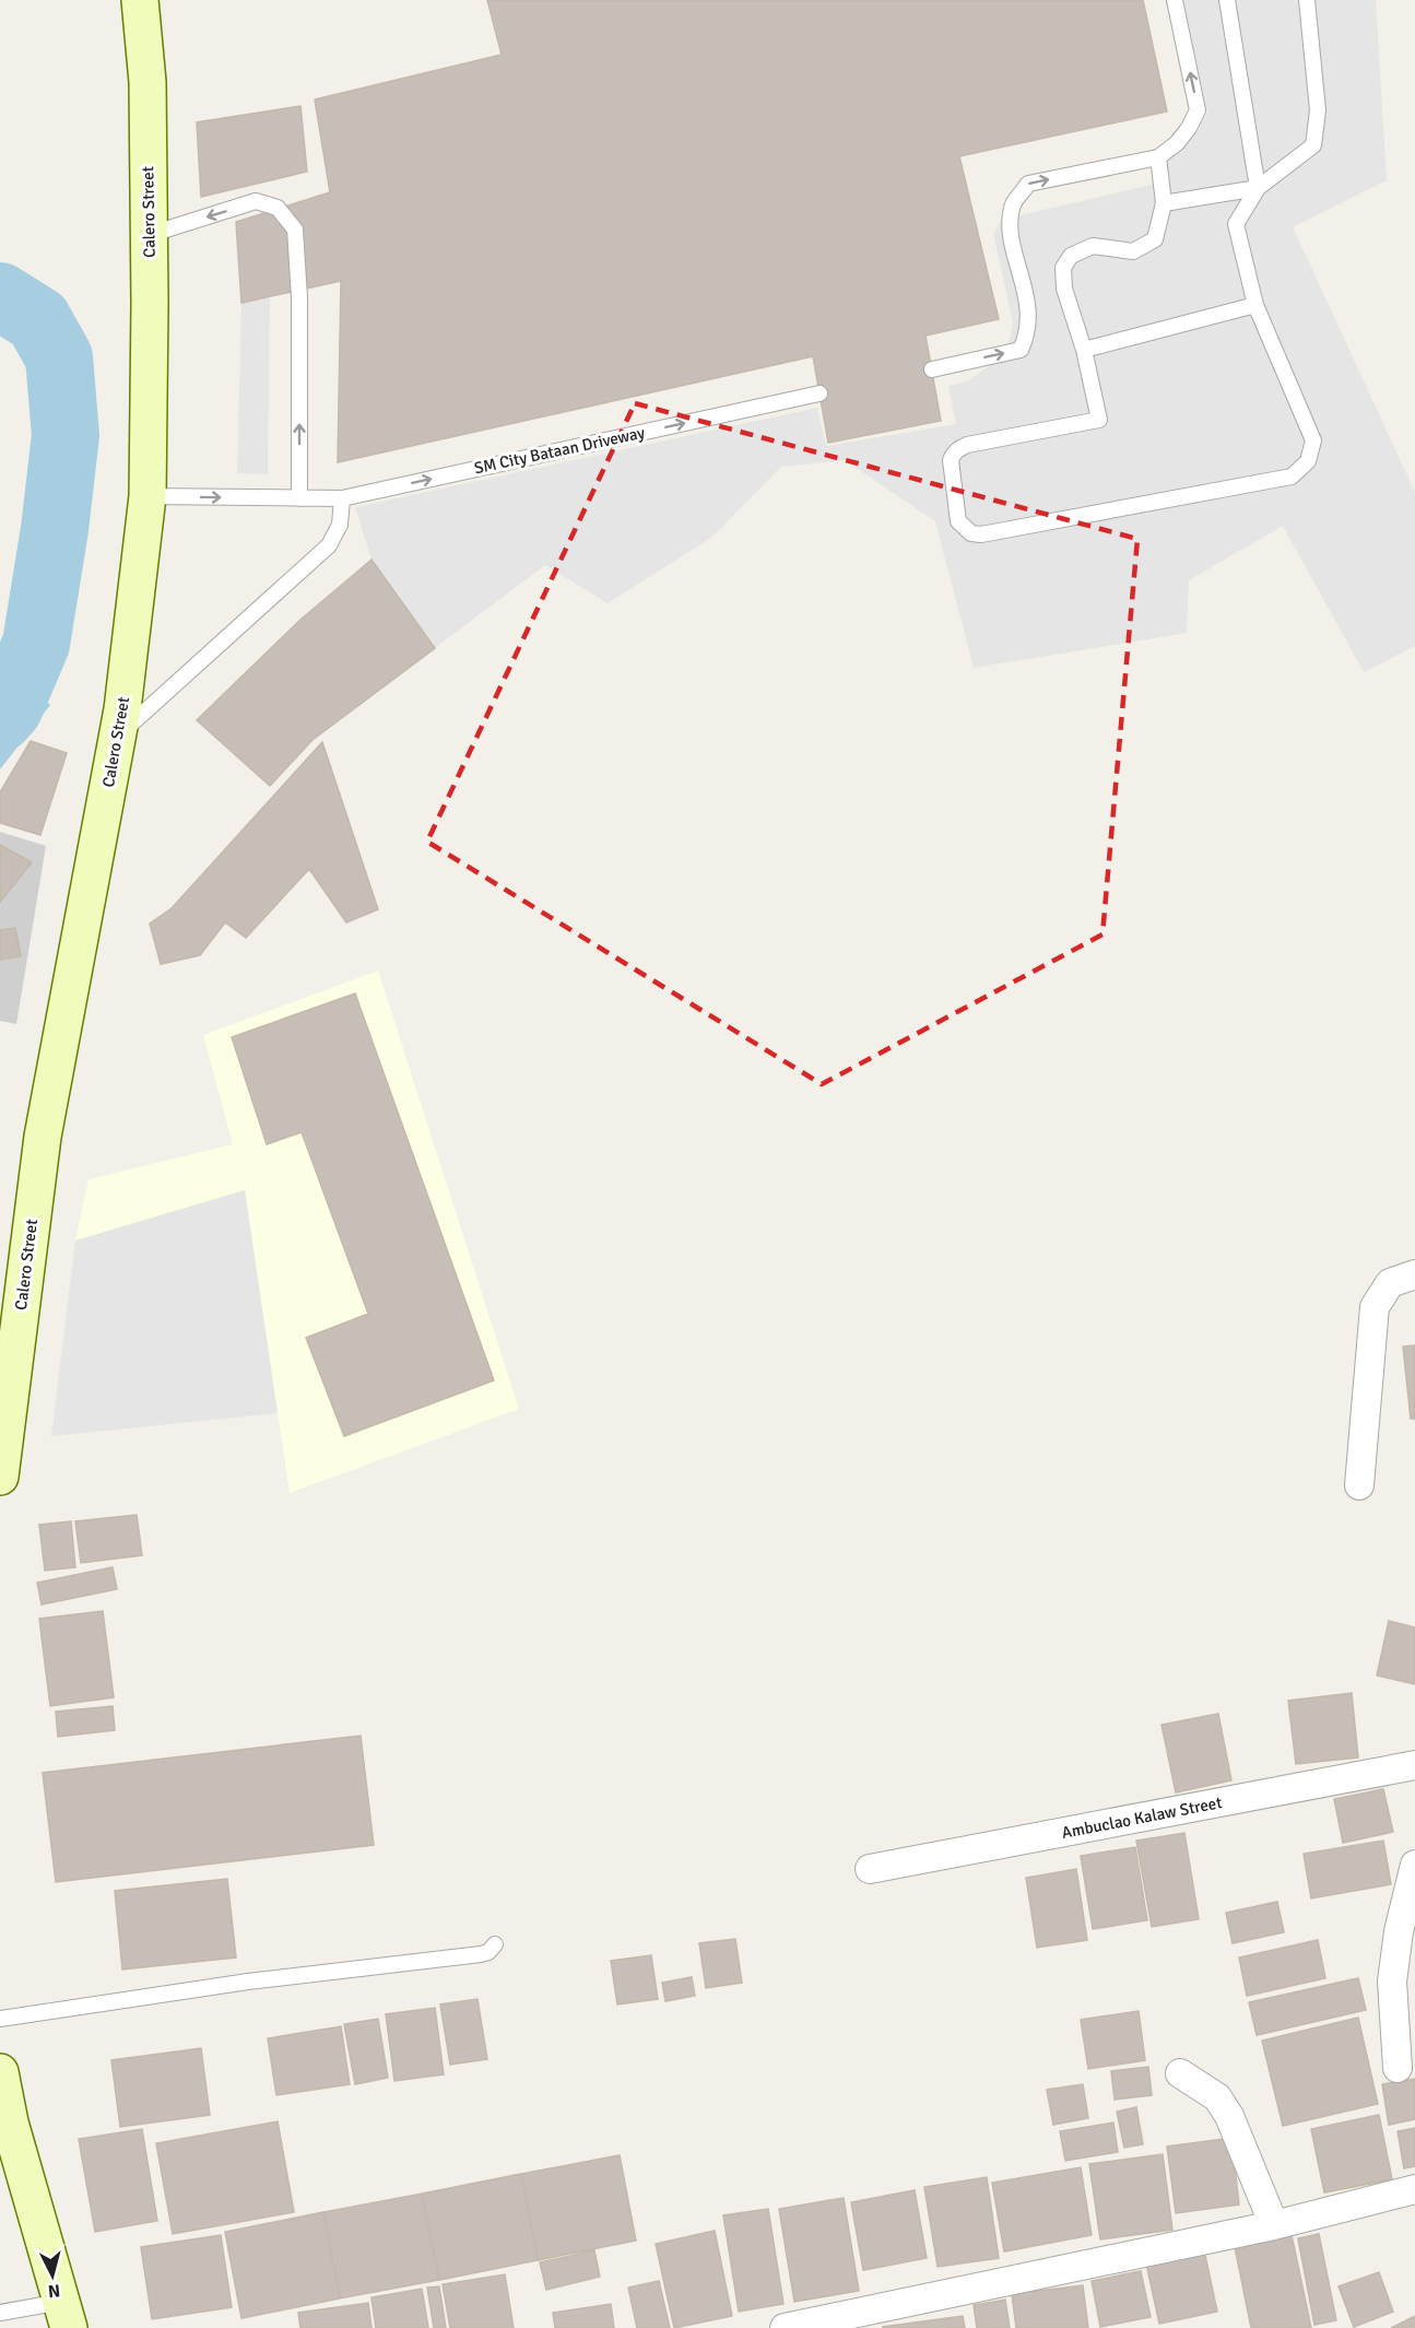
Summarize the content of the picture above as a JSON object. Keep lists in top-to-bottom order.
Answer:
{
  "streets": {
    "main road": ["Calero Street"],
    "street": ["Ambuclao Kalaw Street"],
    "lane": ["SM City Bataan Driveway"]
  },
  "crossings": [
    ["Calero Street", "SM City Bataan Driveway"]
  ],
  "one_way": ["SM City Bataan Driveway"],
  "north": "bottom"
}
